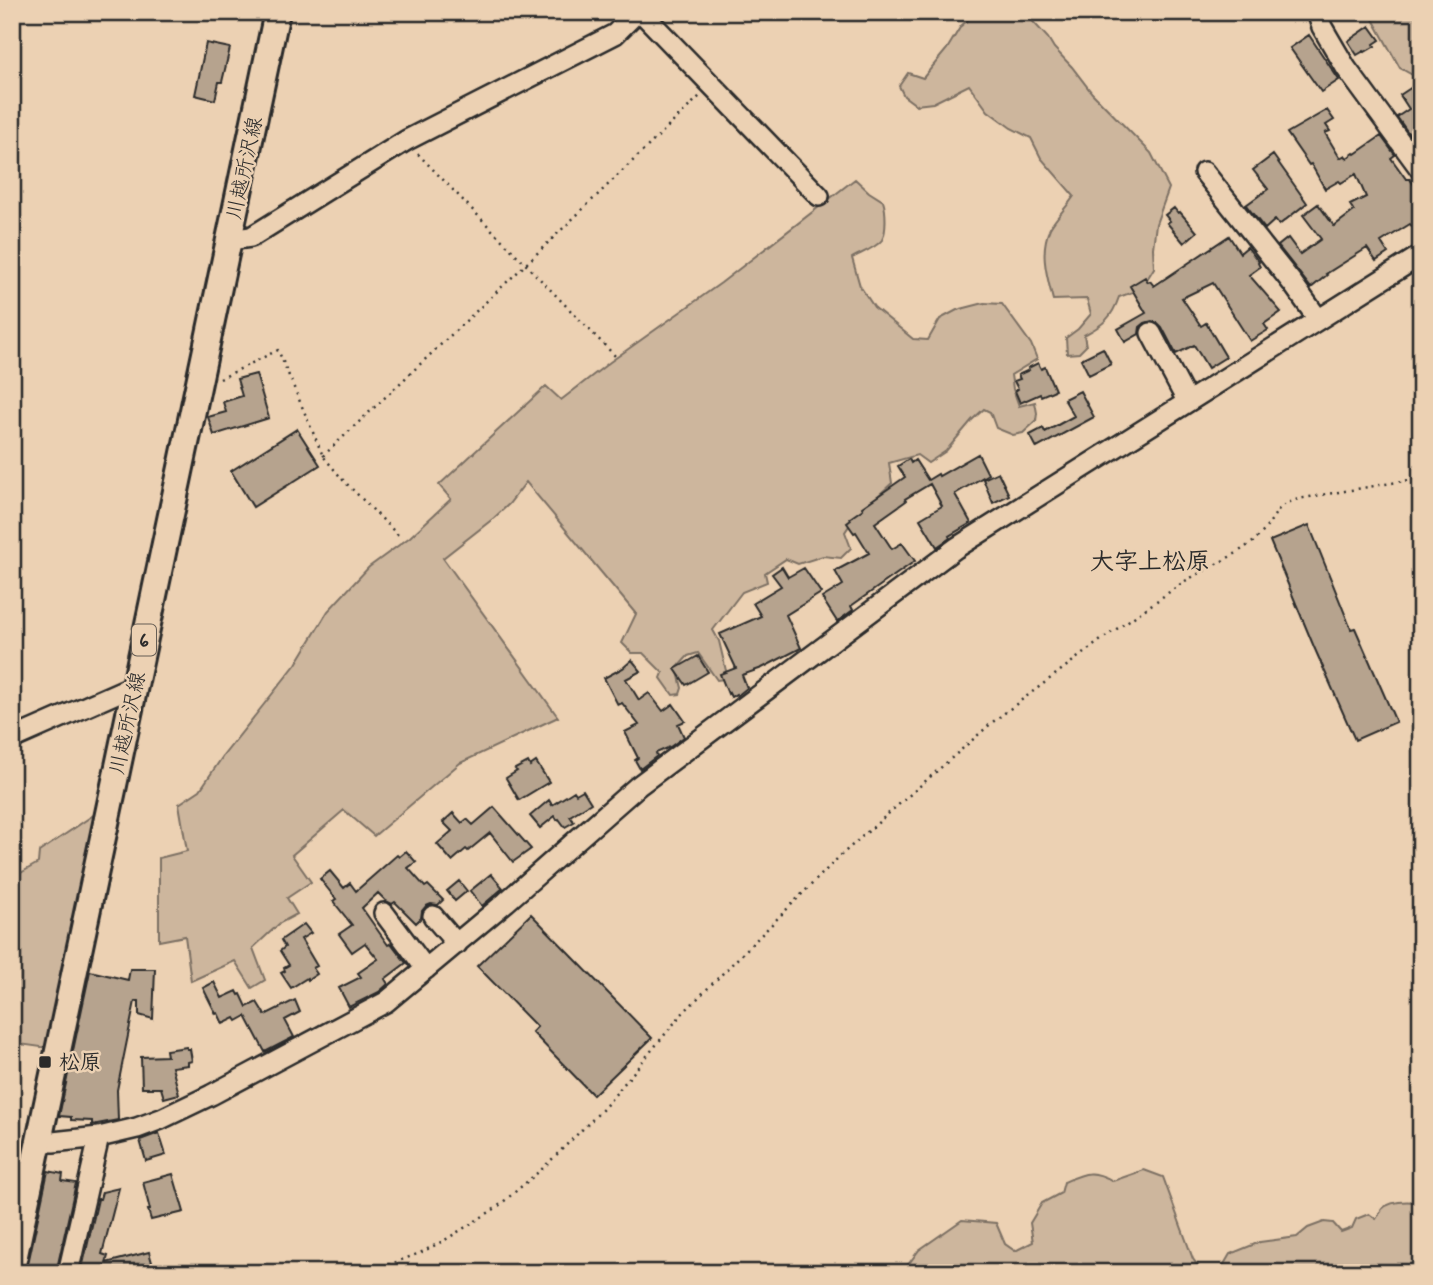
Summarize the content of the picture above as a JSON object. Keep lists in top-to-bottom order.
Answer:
{
  "streets": {
    "main road": ["川越所沢線", "6"]
  },
  "districts": ["大字上松原"],
  "places": {
    "transit": ["松原"]
  }
}
